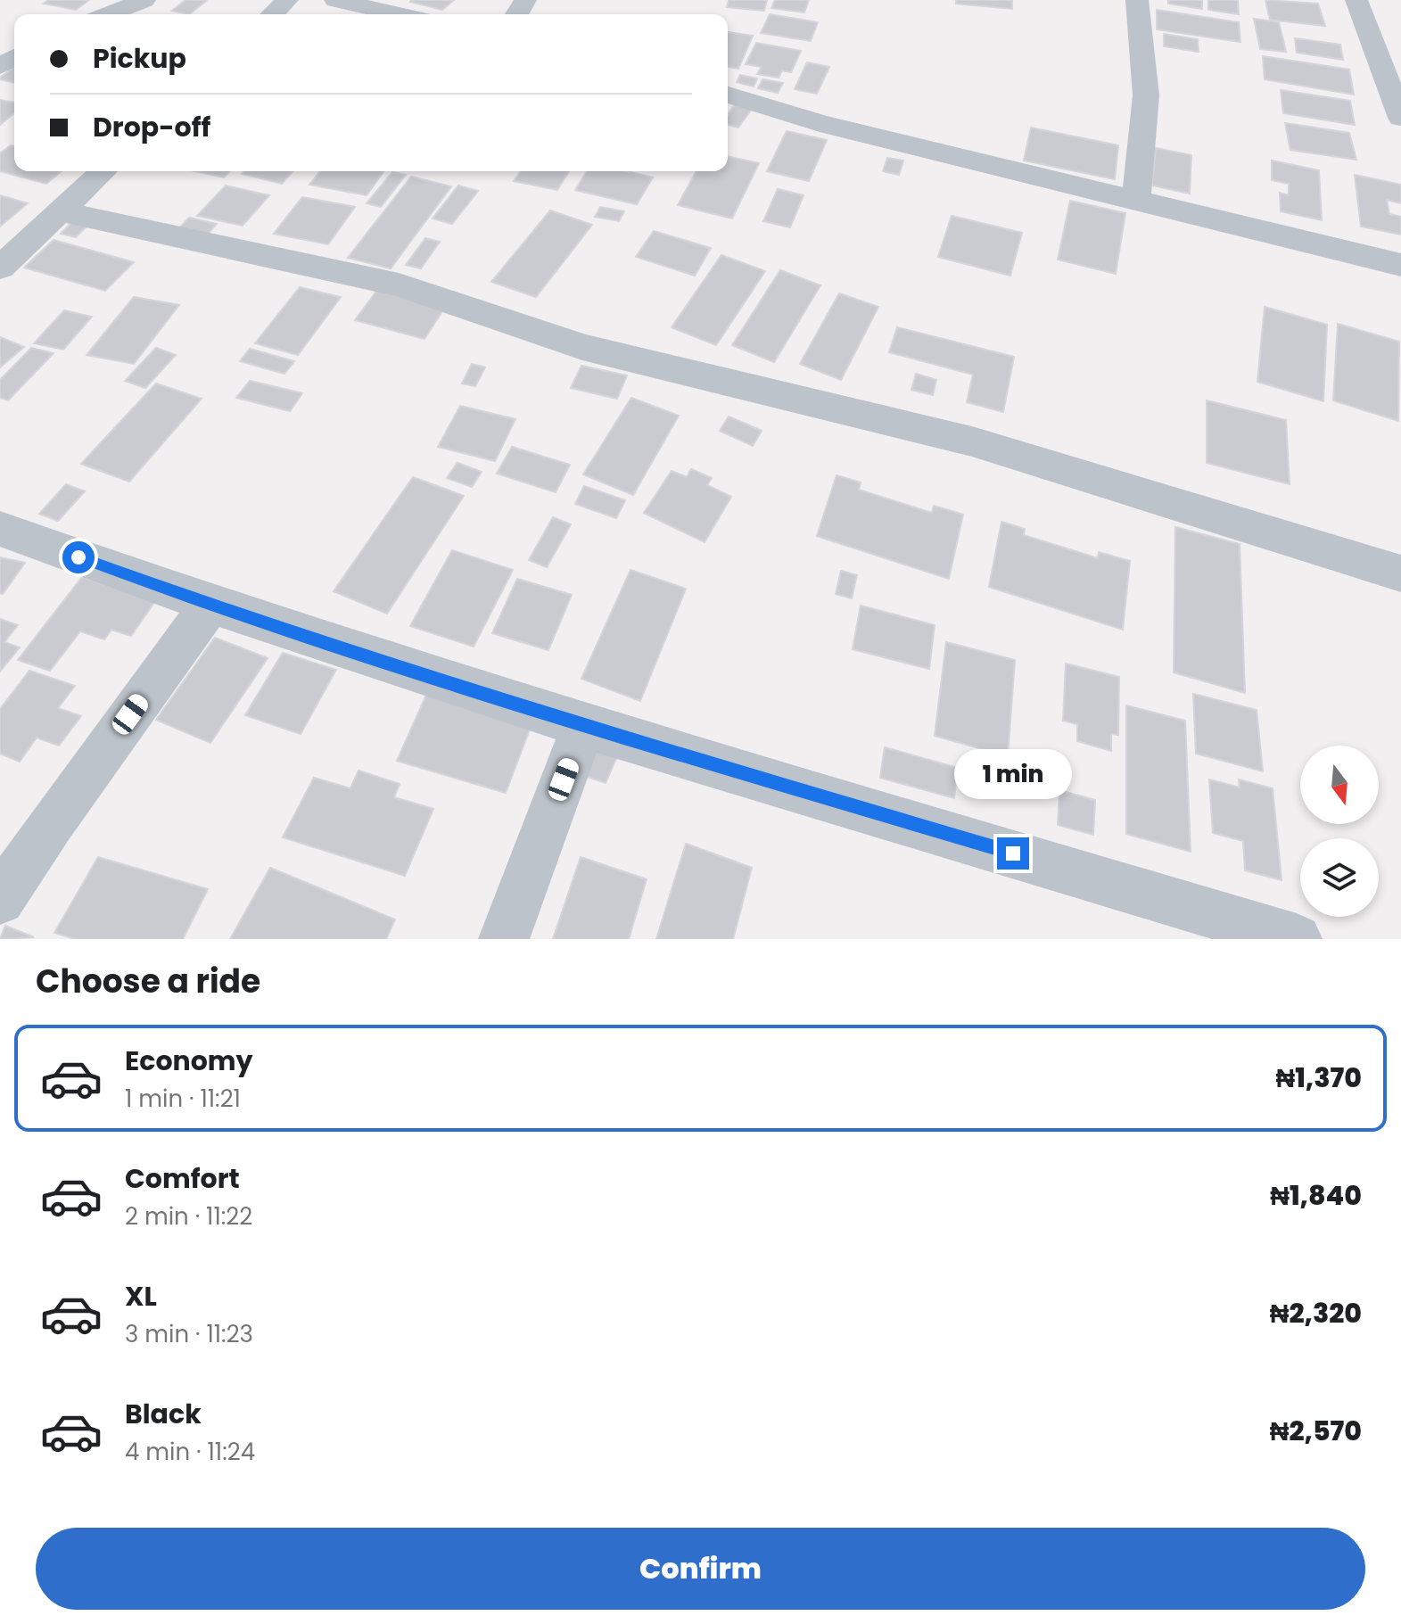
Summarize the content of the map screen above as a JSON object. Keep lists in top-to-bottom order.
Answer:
{
  "north": "bottom",
  "page": {
    "banner": ["Pickup", "Drop-off"],
    "bubble": "1 min",
    "heading": "Choose a ride",
    "list": [
      {
        "name": "Economy",
        "note": "1 min · 11:21",
        "value": "₦1,370"
      },
      {
        "name": "Comfort",
        "note": "2 min · 11:22",
        "value": "₦1,840"
      },
      {
        "name": "XL",
        "note": "3 min · 11:23",
        "value": "₦2,320"
      },
      {
        "name": "Black",
        "note": "4 min · 11:24",
        "value": "₦2,570"
      }
    ],
    "buttons": "Confirm"
  }
}
